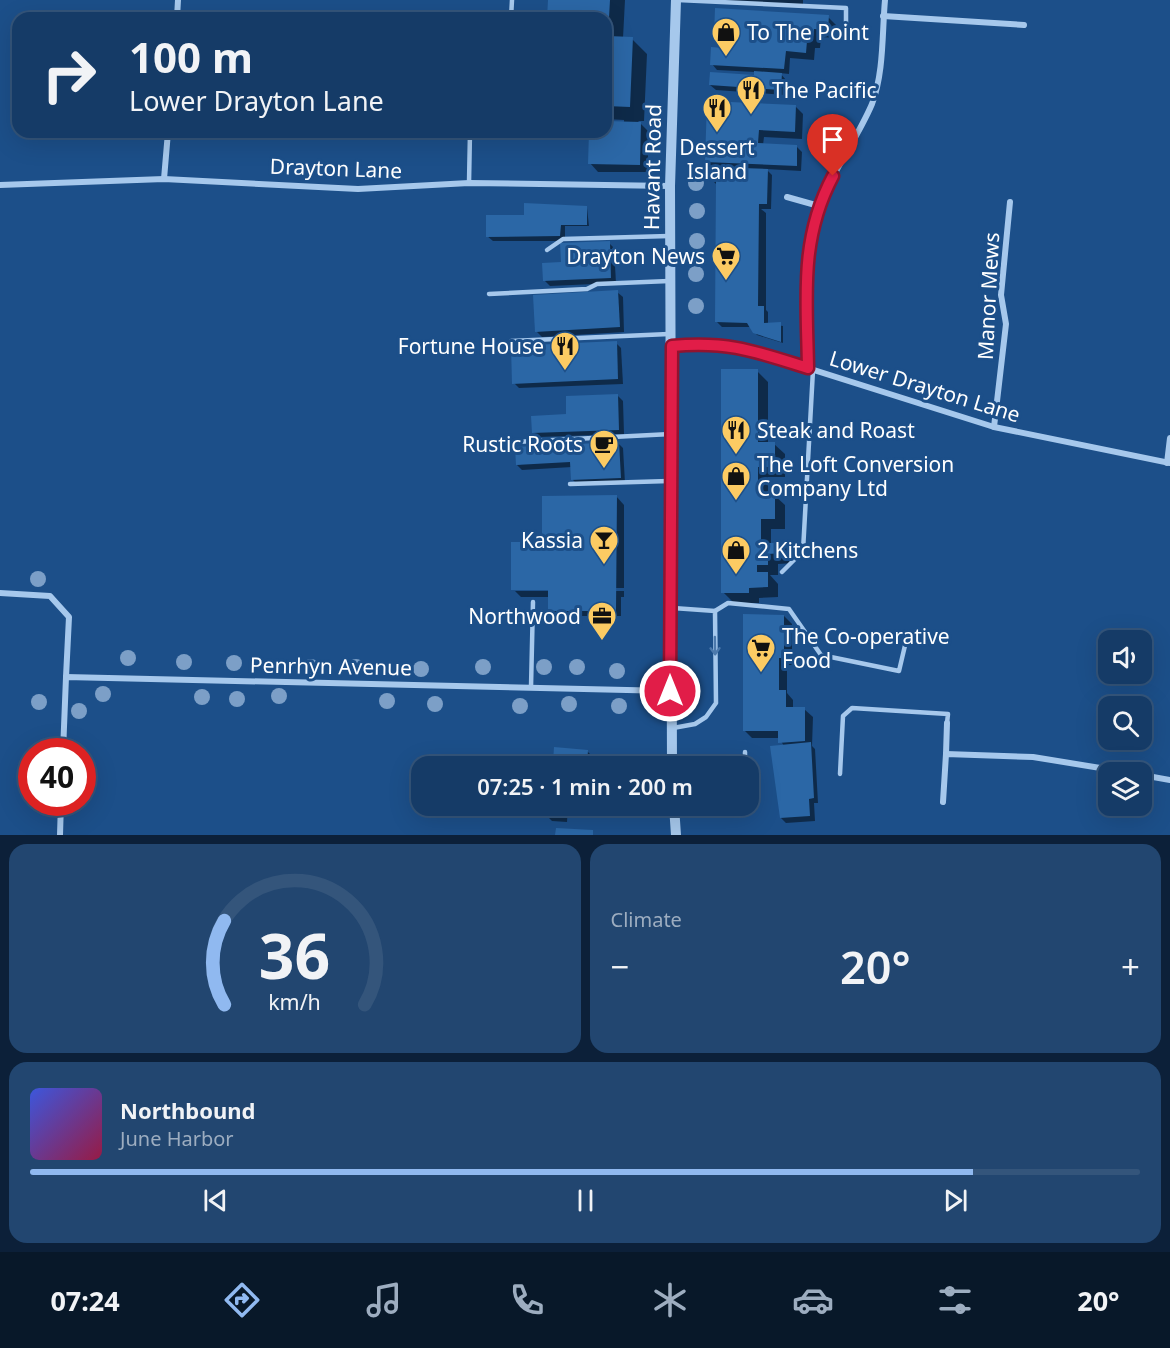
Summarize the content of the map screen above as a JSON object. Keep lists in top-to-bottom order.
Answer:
{
  "streets": {
    "street": [
      "Havant Road",
      "Drayton Lane",
      "Manor Mews",
      "Lower Drayton Lane",
      "Penrhyn Avenue"
    ]
  },
  "crossings": [
    ["Havant Road", "Drayton Lane"],
    ["Havant Road", "Lower Drayton Lane"],
    ["Havant Road", "Penrhyn Avenue"],
    ["Manor Mews", "Lower Drayton Lane"]
  ],
  "places": {
    "shop": ["To The Point", "The Loft Conversion Company Ltd", "2 Kitchens"],
    "restaurant": [
      "The Pacific",
      "Dessert Island",
      "Fortune House",
      "Steak and Roast"
    ],
    "supermarket": ["Drayton News", "The Co-operative Food"],
    "cafe": ["Rustic Roots"],
    "bar": ["Kassia"],
    "office": ["Northwood"]
  },
  "page": {
    "turn": ["100 m", "Lower Drayton Lane"],
    "limit": "40",
    "trip": "07:25 · 1 min · 200 m",
    "tile": "Climate",
    "heat": ["−", "20°", "+"],
    "song": ["Northbound", "June Harbor"],
    "tabs": ["07:24", "20°"],
    "gauge": ["36", "km/h"]
  }
}
